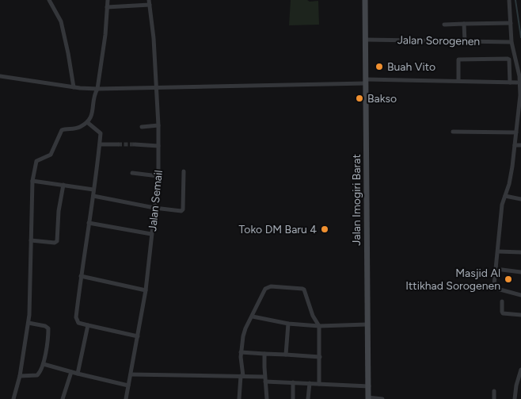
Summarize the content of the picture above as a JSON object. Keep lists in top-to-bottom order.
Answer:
{
  "streets": {
    "main road": ["Jalan Imogiri Barat"],
    "street": ["Jalan Sorogenen", "Jalan Semail"]
  },
  "crossings": [
    ["Jalan Sorogenen", "Jalan Imogiri Barat"]
  ],
  "places": [
    "Buah Vito",
    "Bakso",
    "Toko DM Baru 4",
    "Masjid Al Ittikhad Sorogenen"
  ]
}
